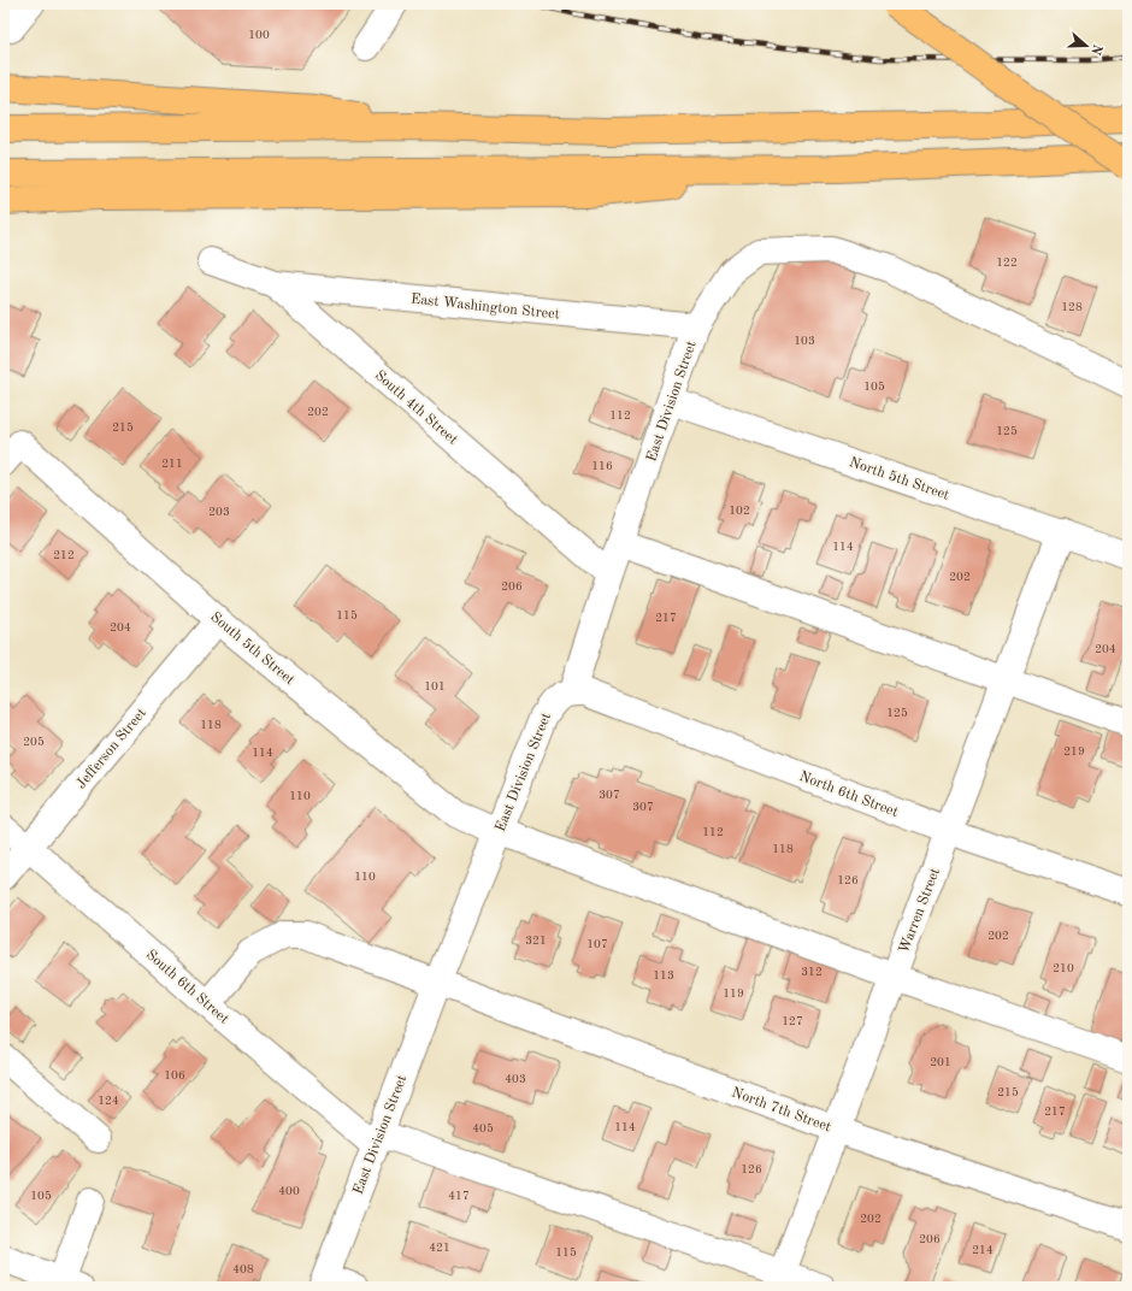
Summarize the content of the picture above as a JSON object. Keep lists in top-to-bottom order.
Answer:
{
  "streets": {
    "street": [
      "East Washington Street",
      "East Division Street",
      "South 4th Street",
      "North 5th Street",
      "South 5th Street",
      "Jefferson Street",
      "North 6th Street",
      "Warren Street",
      "South 6th Street",
      "North 7th Street"
    ]
  },
  "crossings": [
    ["East Washington Street", "East Division Street"],
    ["East Washington Street", "South 4th Street"],
    ["East Division Street", "South 4th Street"],
    ["East Division Street", "North 5th Street"],
    ["East Division Street", "South 5th Street"],
    ["East Division Street", "North 6th Street"],
    ["East Division Street", "South 6th Street"],
    ["East Division Street", "North 7th Street"],
    ["North 5th Street", "Warren Street"],
    ["South 5th Street", "Jefferson Street"],
    ["South 5th Street", "Warren Street"],
    ["Jefferson Street", "South 6th Street"],
    ["North 6th Street", "Warren Street"],
    ["Warren Street", "North 7th Street"],
    ["South 6th Street", "North 7th Street"]
  ],
  "house_numbers": [
    "100",
    "122",
    "128",
    "103",
    "105",
    "202",
    "112",
    "215",
    "125",
    "211",
    "116",
    "102",
    "203",
    "114",
    "212",
    "202",
    "206",
    "115",
    "217",
    "204",
    "204",
    "101",
    "125",
    "118",
    "205",
    "219",
    "114",
    "307",
    "110",
    "307",
    "112",
    "118",
    "110",
    "126",
    "202",
    "321",
    "107",
    "210",
    "312",
    "113",
    "119",
    "127",
    "201",
    "106",
    "403",
    "215",
    "124",
    "217",
    "114",
    "405",
    "126",
    "400",
    "105",
    "417",
    "202",
    "206",
    "421",
    "214",
    "115",
    "408"
  ],
  "north": "right"
}
